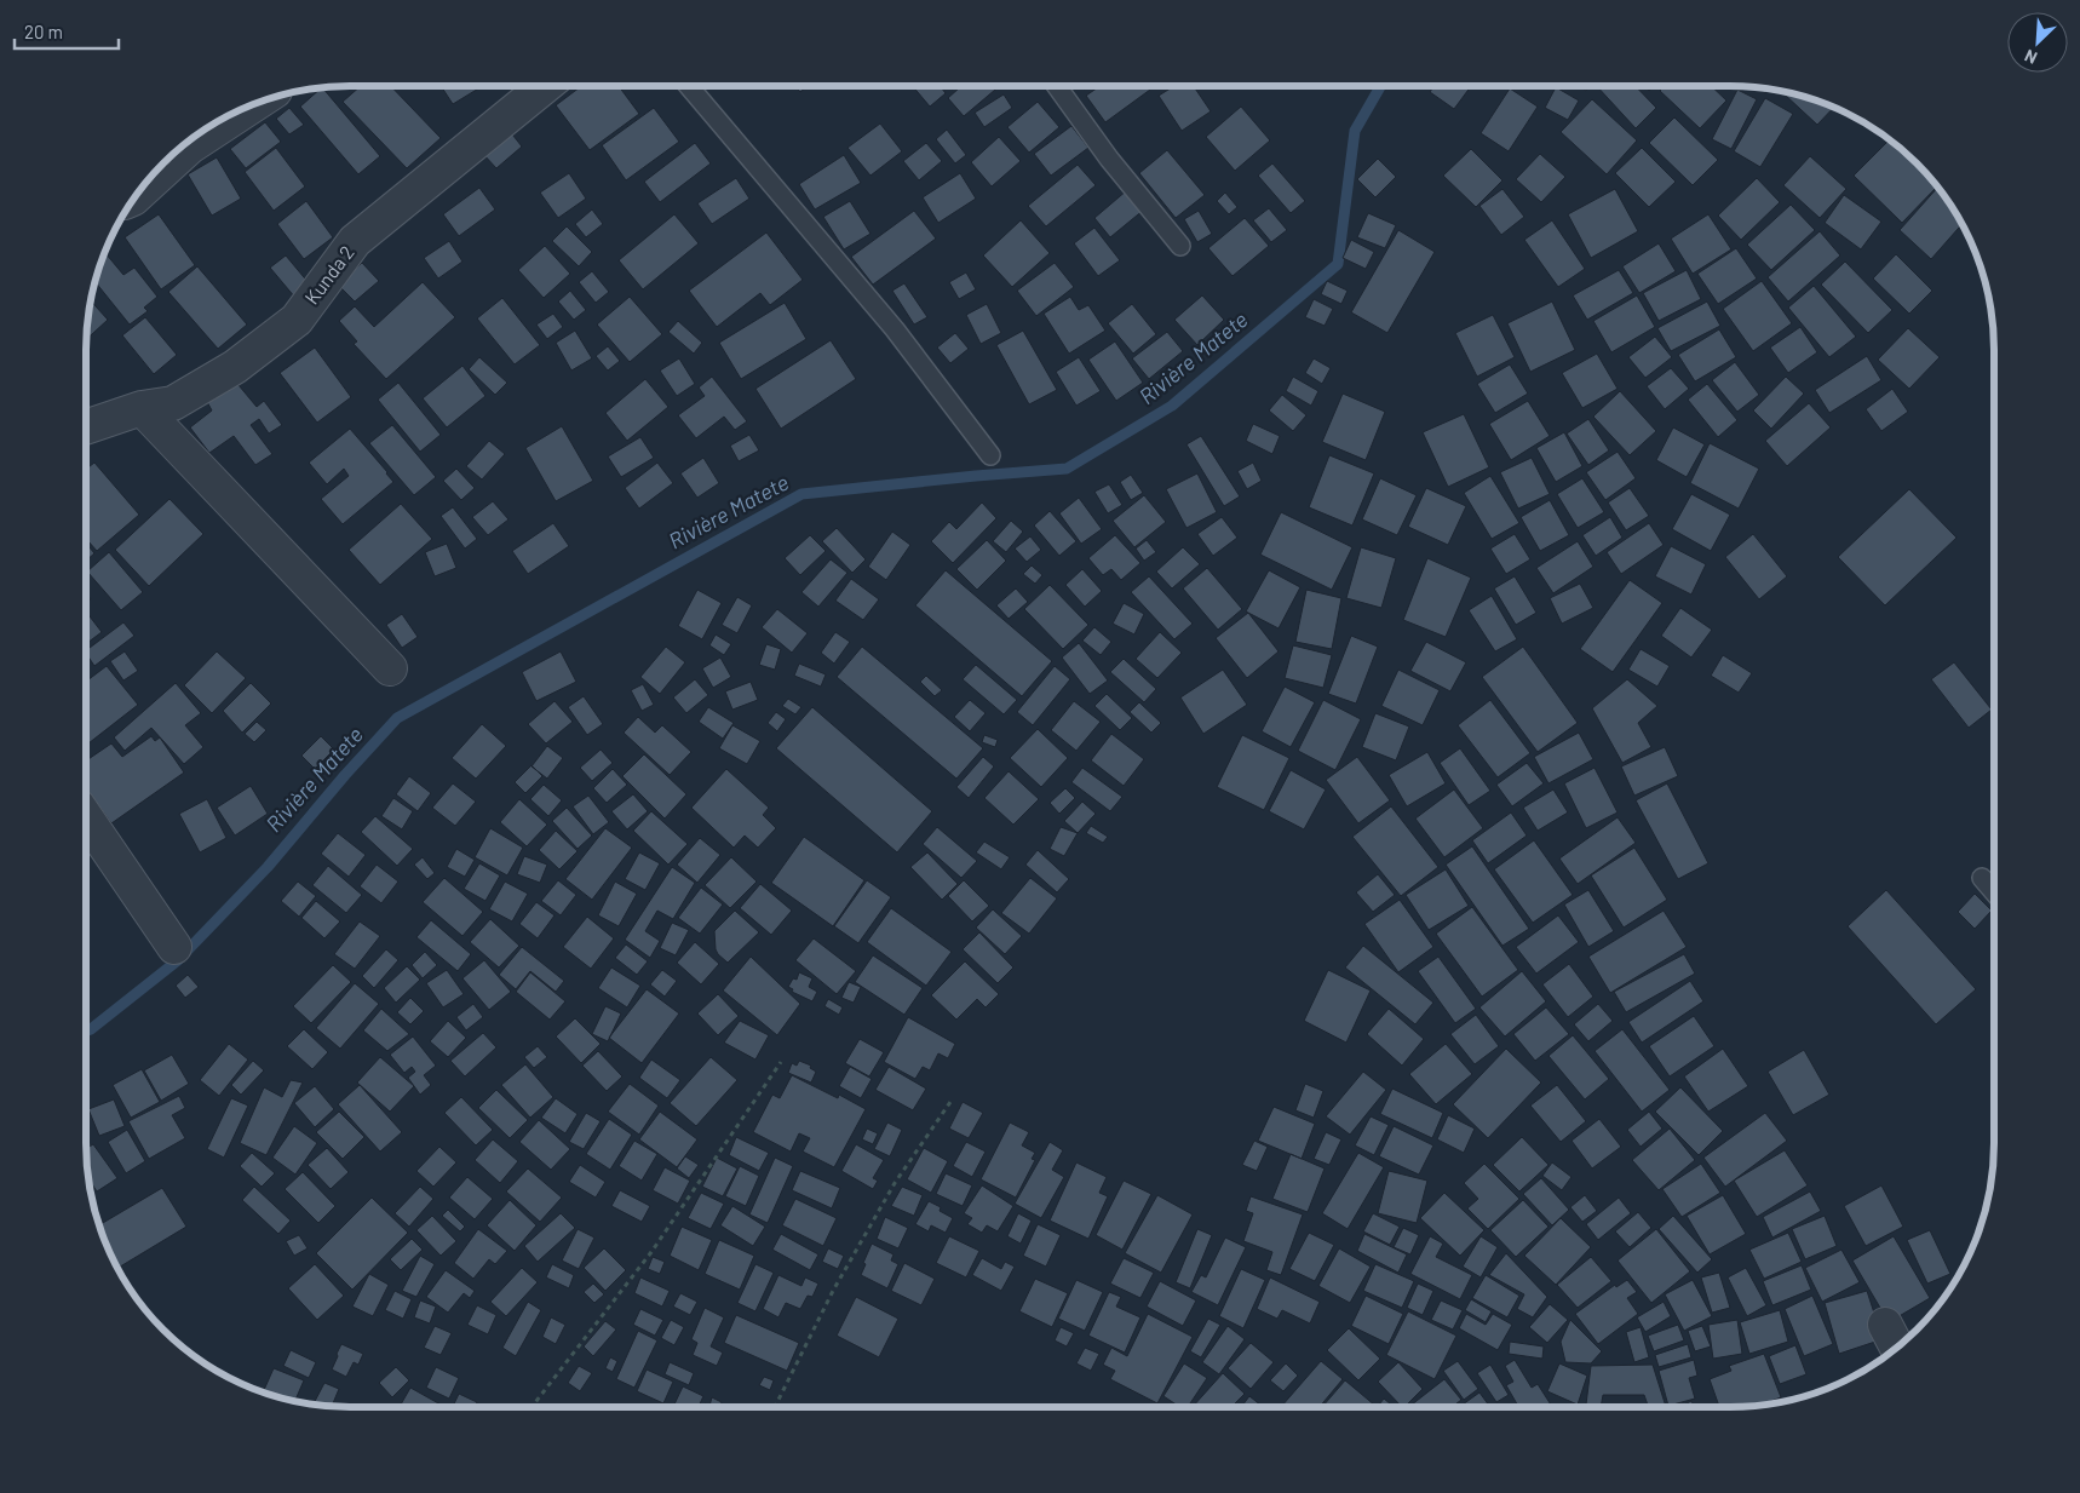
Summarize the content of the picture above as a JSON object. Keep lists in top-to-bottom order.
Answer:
{
  "streets": {
    "street": ["Kunda 2"]
  },
  "water": ["Rivière Matete"],
  "scale_bar": "20 m",
  "north": "bottom left"
}
